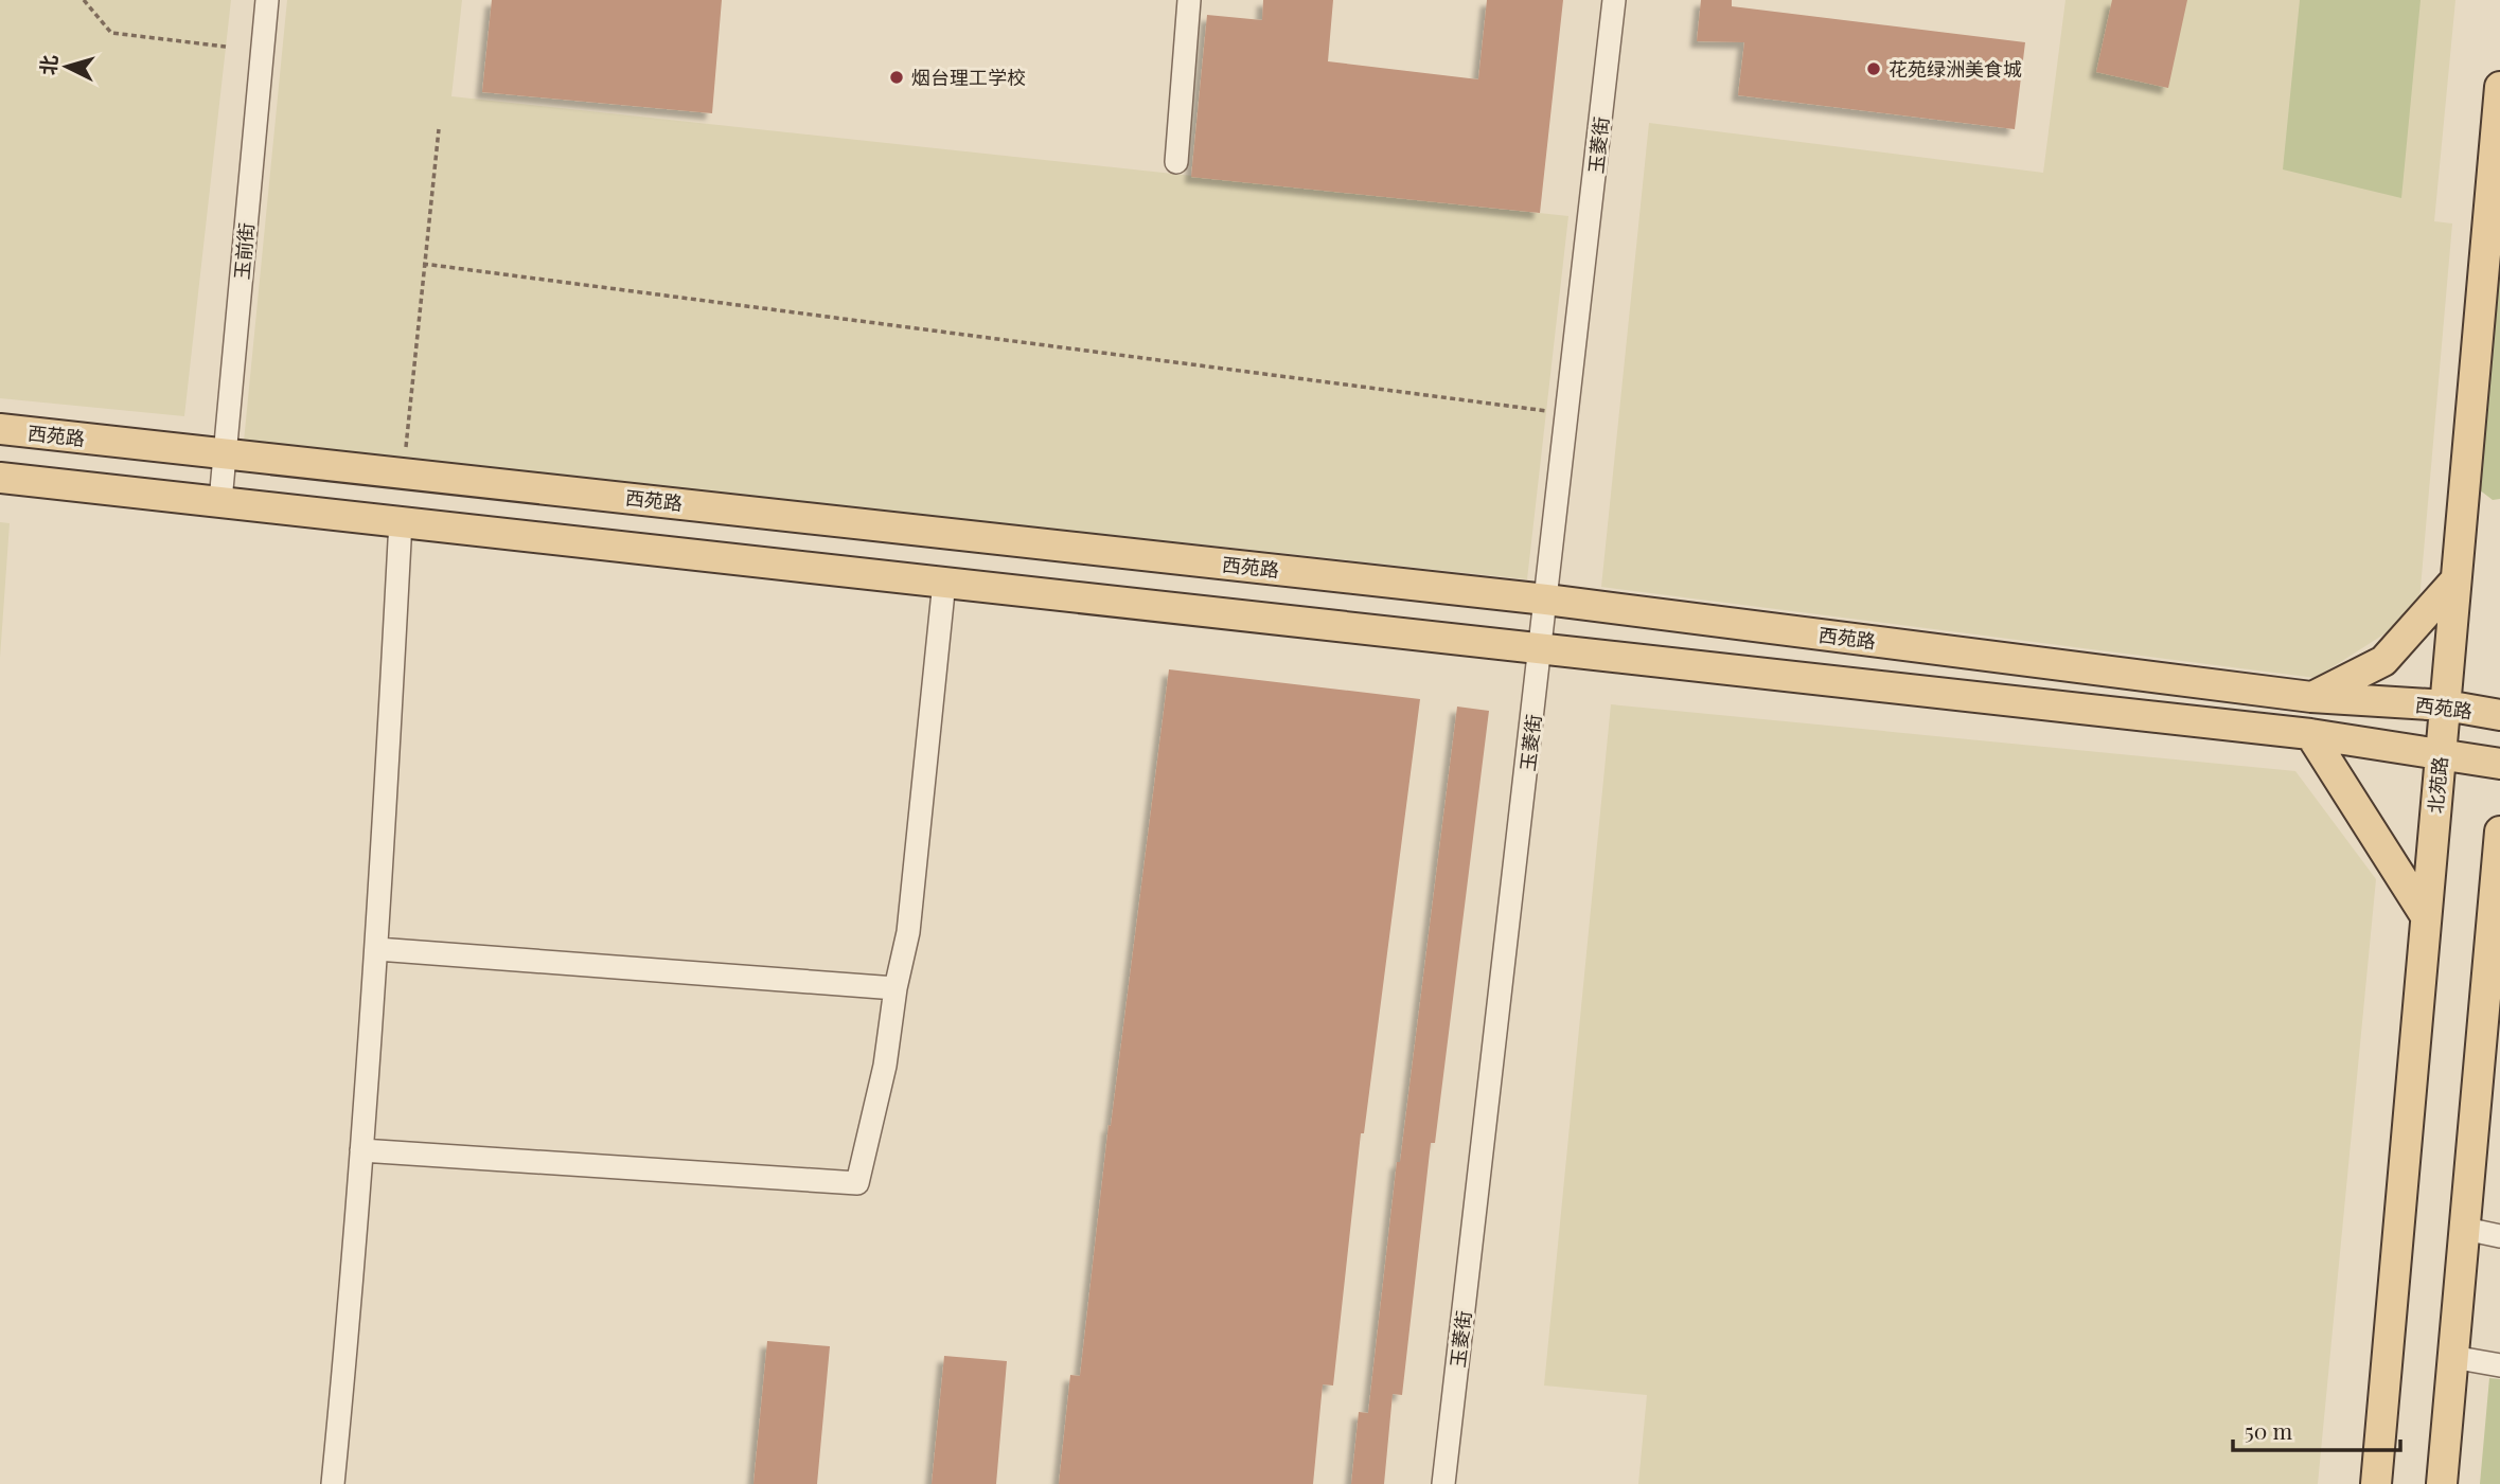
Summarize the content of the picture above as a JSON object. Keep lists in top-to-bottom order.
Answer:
{
  "streets": {
    "main road": ["西苑路", "北苑路"],
    "street": ["玉菱街", "玉前街"]
  },
  "crossings": [
    ["玉菱街", "西苑路"],
    ["玉前街", "西苑路"],
    ["西苑路", "北苑路"]
  ],
  "places": ["花苑绿洲美食城", "烟台理工学校"],
  "scale_bar": "50 m",
  "north": "left"
}
